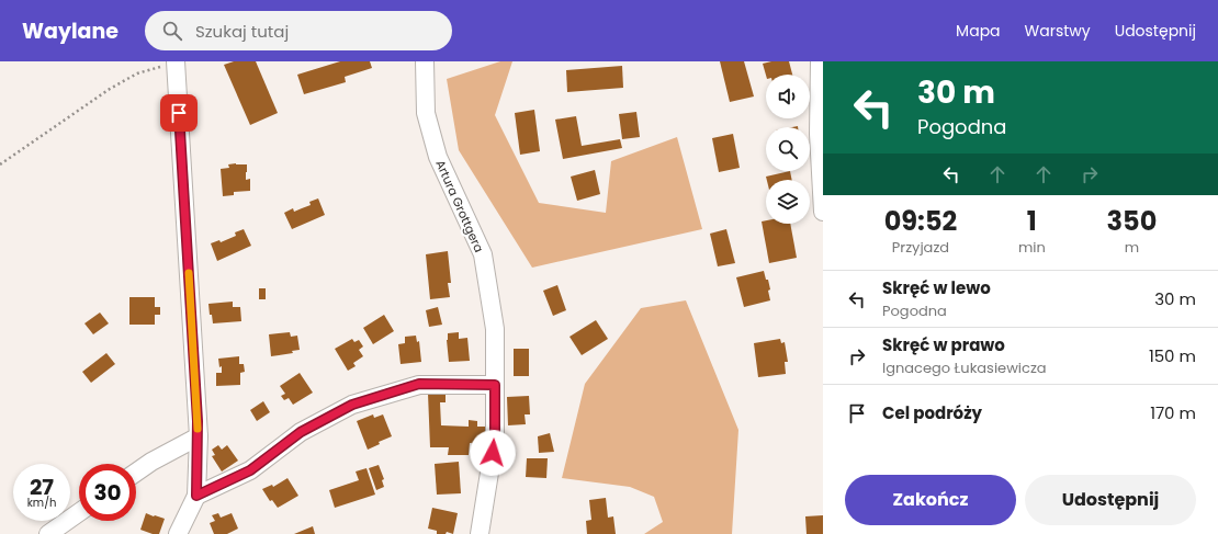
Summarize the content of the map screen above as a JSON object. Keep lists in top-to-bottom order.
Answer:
{
  "streets": {
    "street": ["Artura Grottgera"]
  },
  "page": {
    "header": "Waylane",
    "search": "Szukaj tutaj",
    "nav": ["Mapa", "Warstwy", "Udostępnij"],
    "turn": ["30 m", "Pogodna"],
    "eta": [
      "09:52",
      "Przyjazd",
      "1",
      "min",
      "350",
      "m"
    ],
    "list": [
      {
        "name": "Skręć w lewo",
        "note": "Pogodna",
        "value": "30 m"
      },
      {
        "name": "Skręć w prawo",
        "note": "Ignacego Łukasiewicza",
        "value": "150 m"
      },
      {
        "name": "Cel podróży",
        "value": "170 m"
      }
    ],
    "speed": "27 km/h",
    "limit": "30",
    "buttons": ["Zakończ", "Udostępnij"]
  }
}
